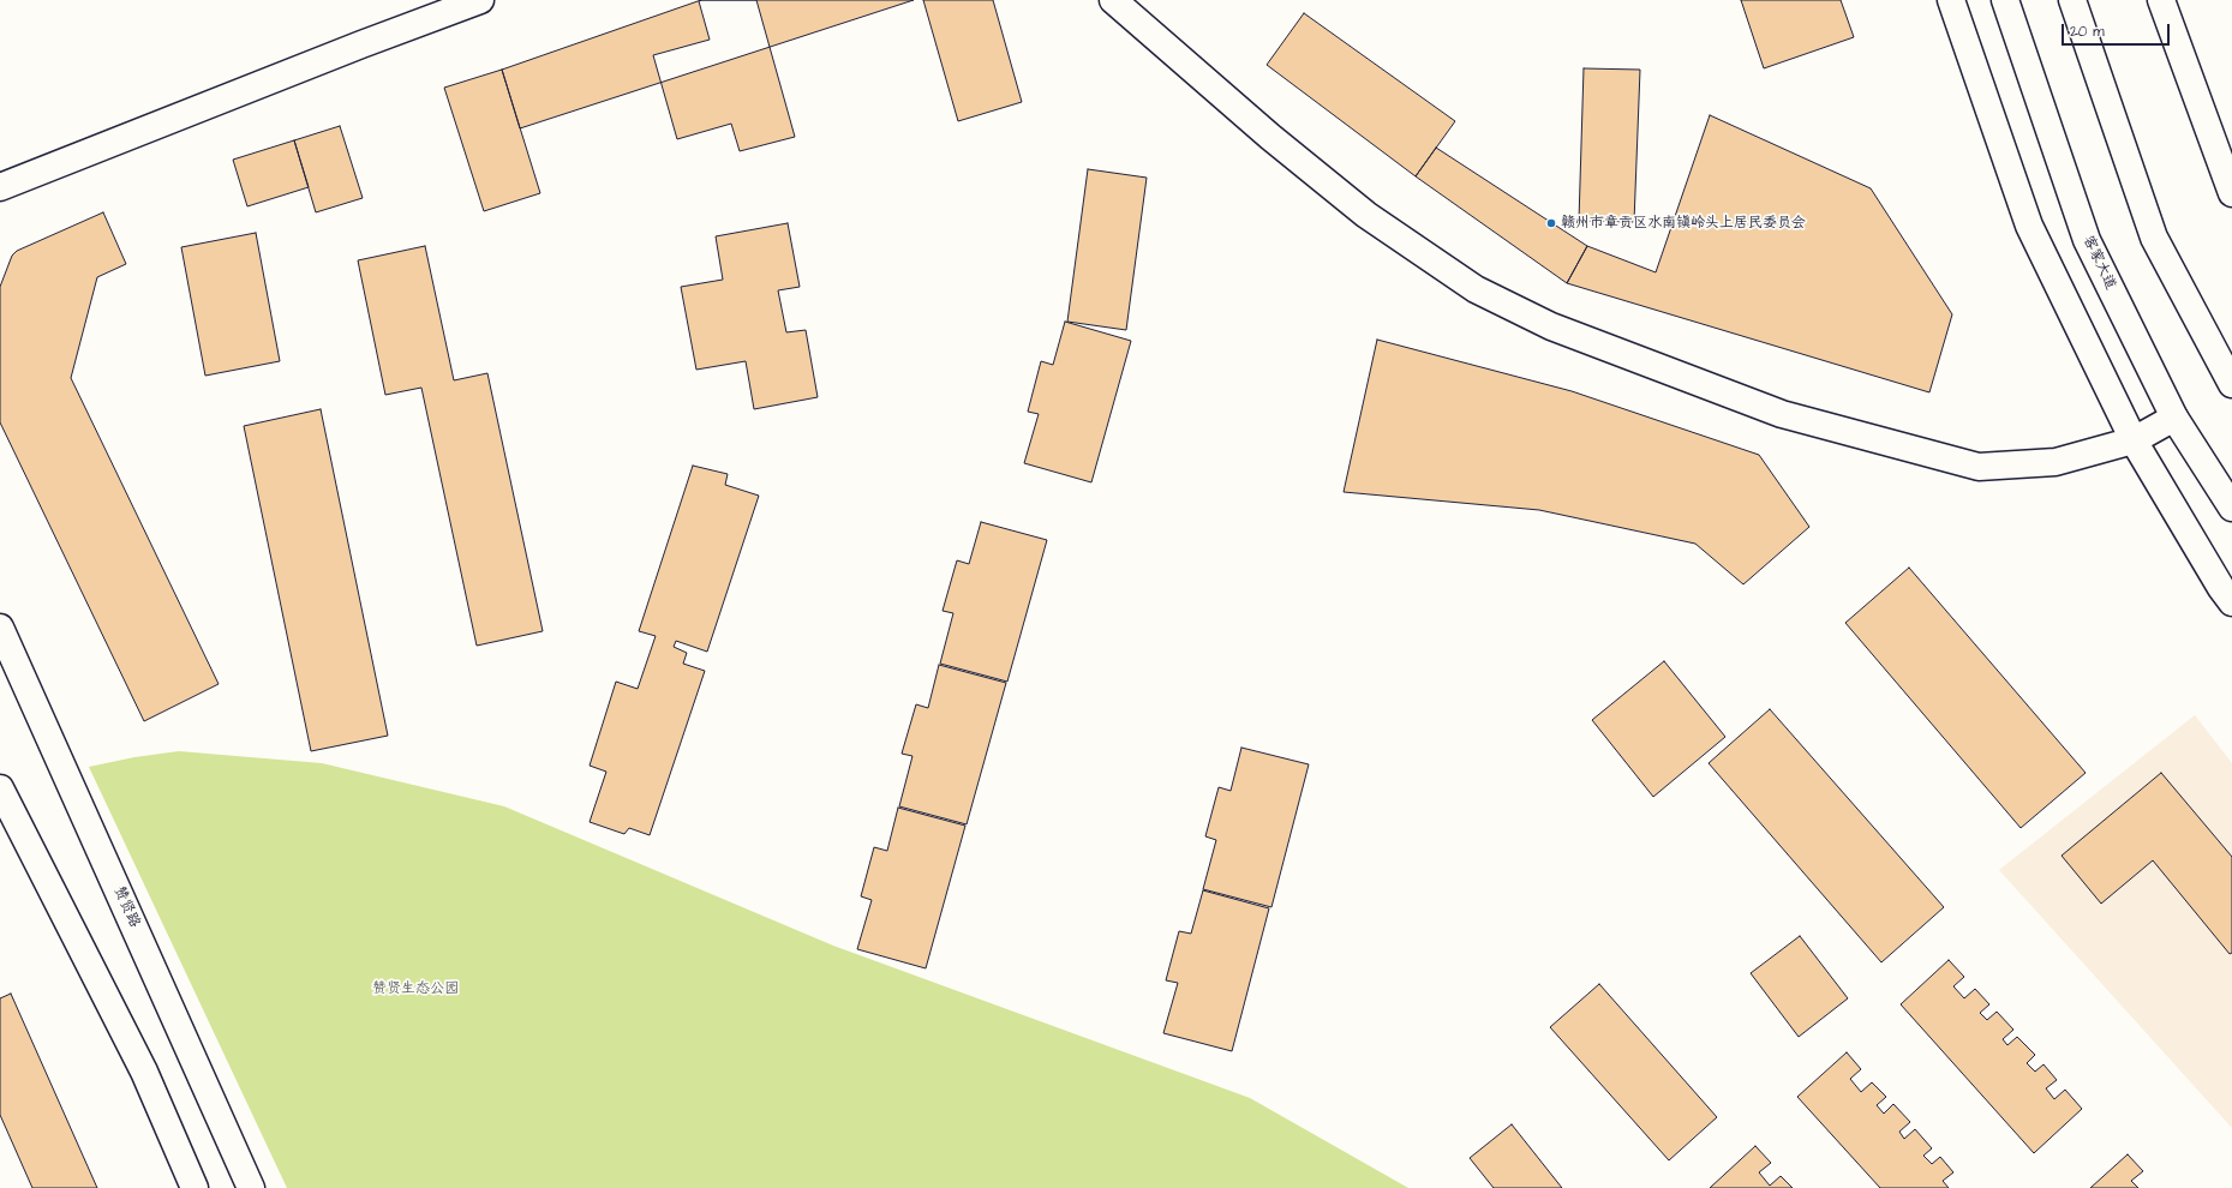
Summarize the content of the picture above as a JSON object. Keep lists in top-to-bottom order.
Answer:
{
  "streets": {
    "street": ["客家大道", "赞贤路"]
  },
  "parks": ["赞贤生态公园"],
  "places": ["赣州市章贡区水南镇岭头上居民委员会"],
  "scale_bar": "20 m"
}
